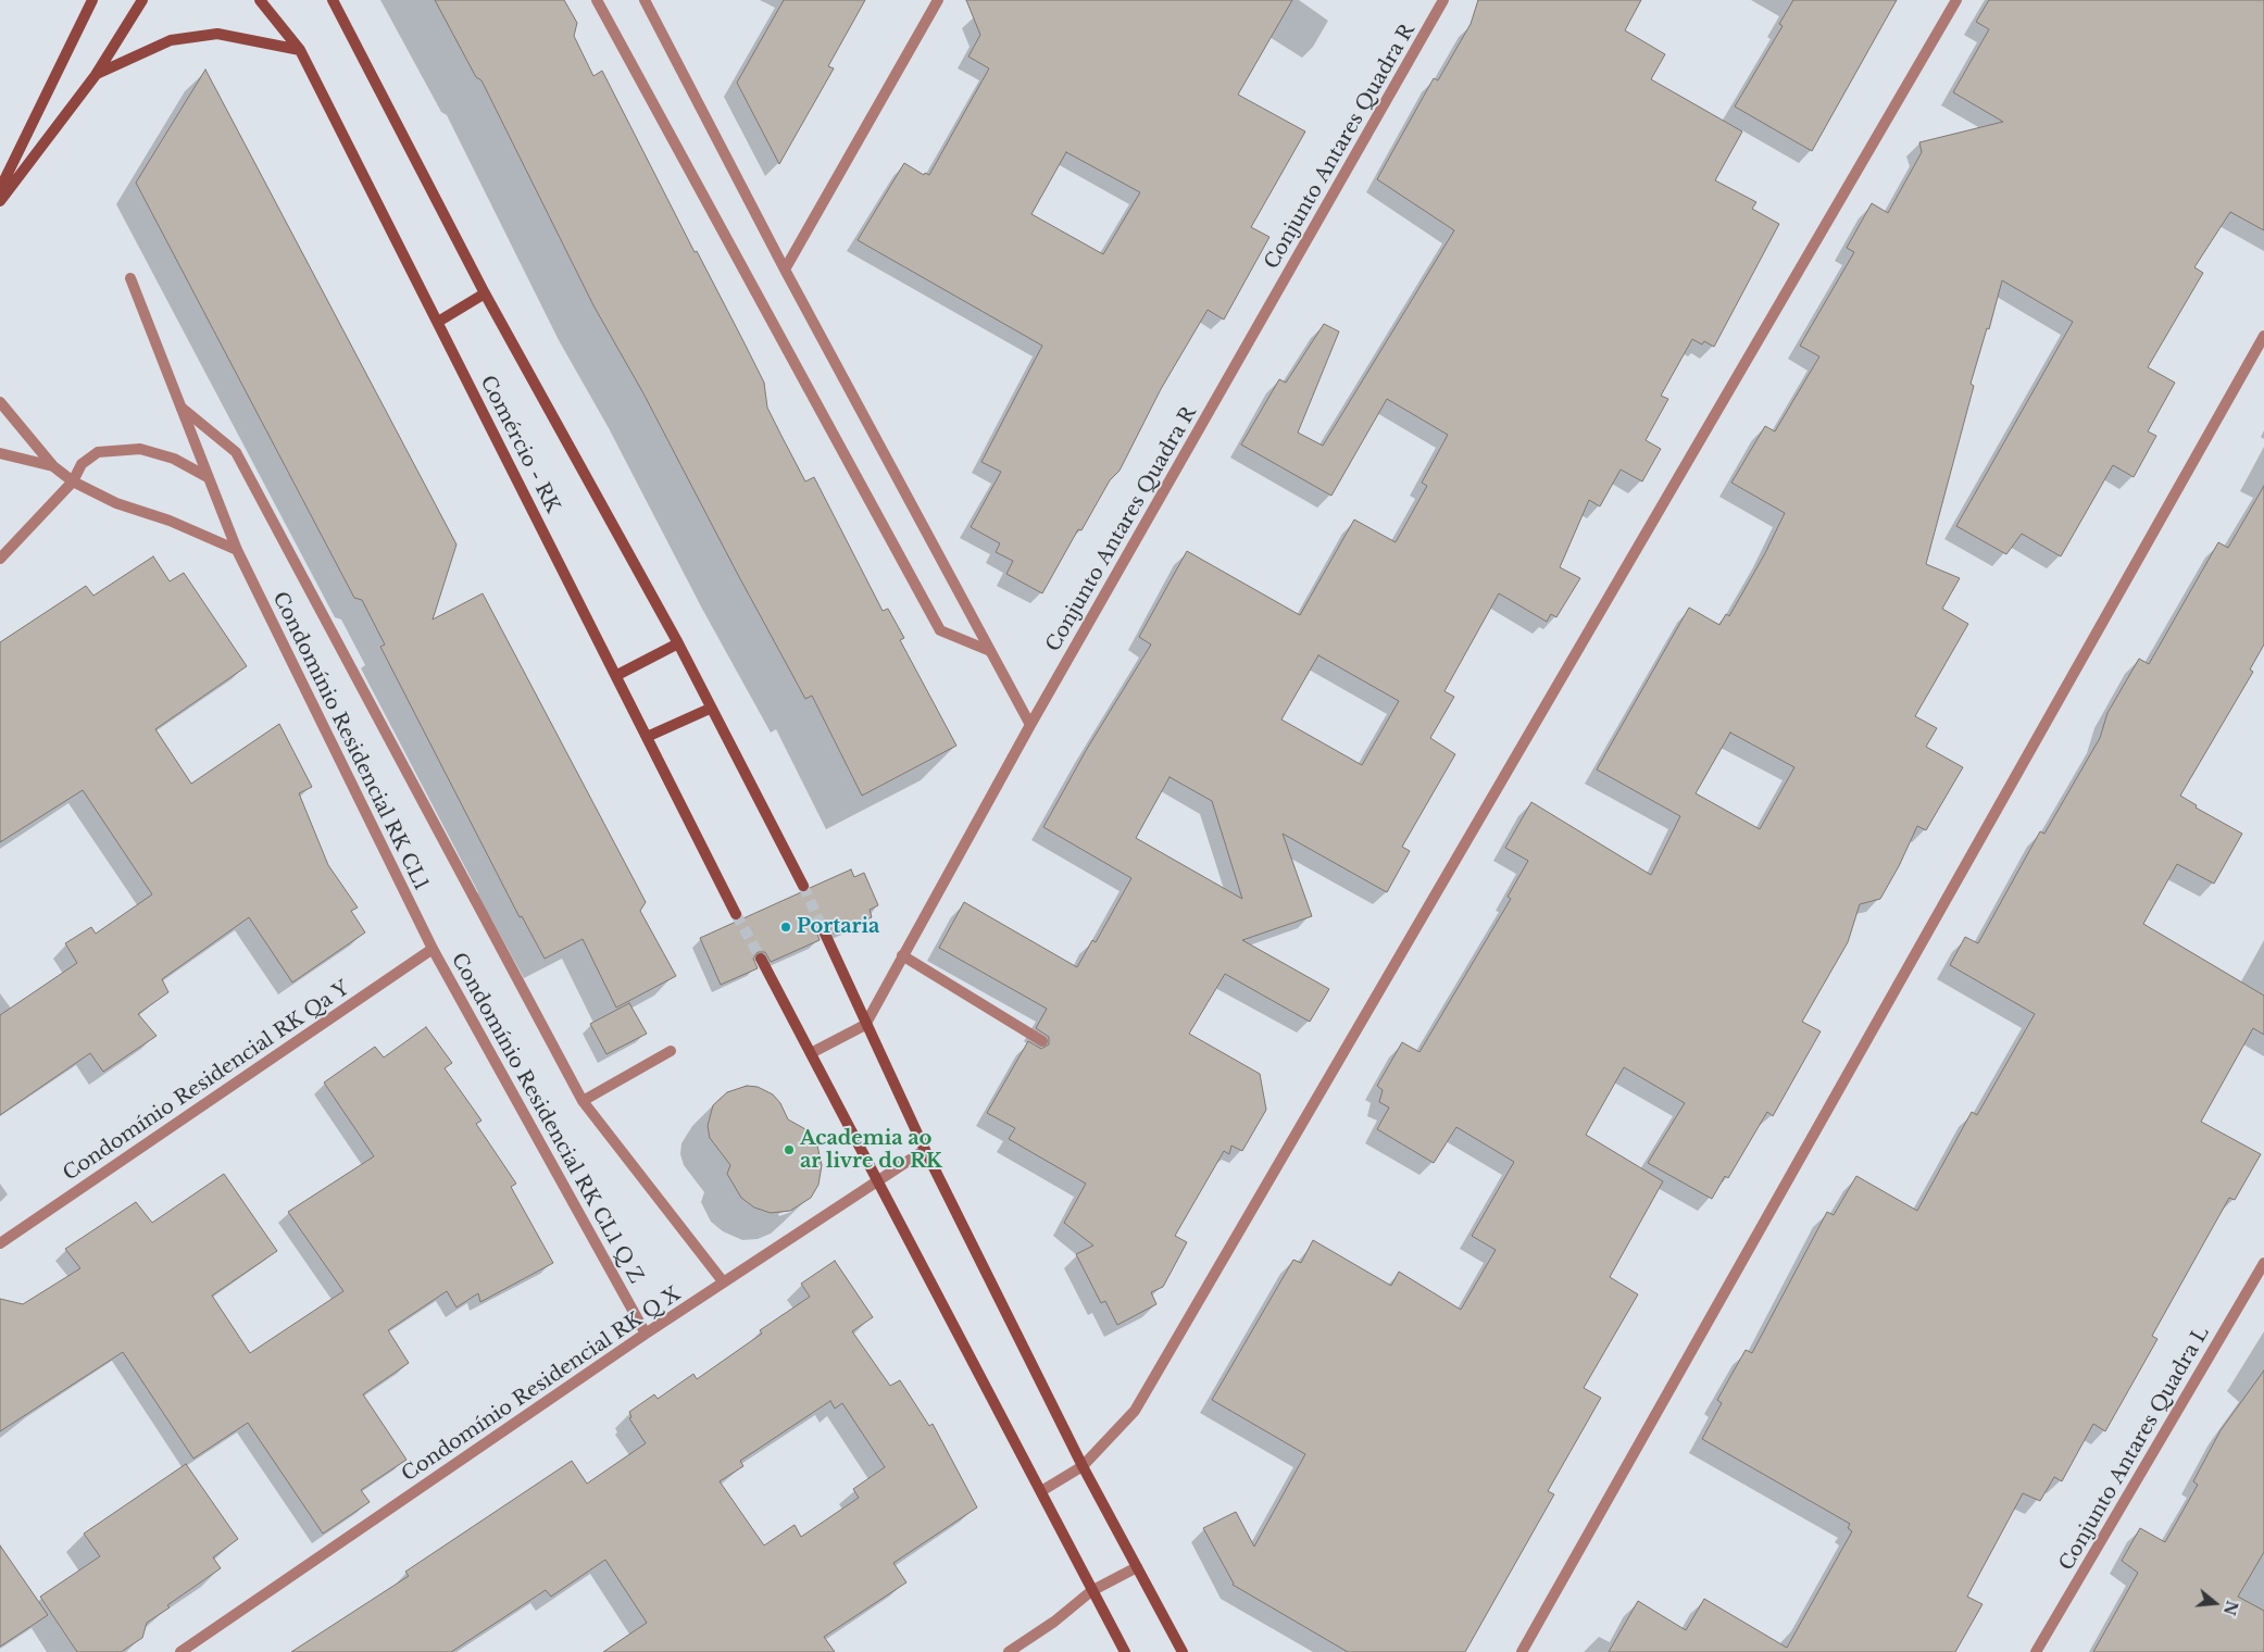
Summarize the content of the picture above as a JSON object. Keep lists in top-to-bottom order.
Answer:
{
  "streets": {
    "street": [
      "Conjunto Antares Quadra R",
      "Comércio - RK",
      "Condomínio Residencial RK CL1",
      "Condomínio Residencial RK Qa Y",
      "Condomínio Residencial RK CL1 Q Z",
      "Condomínio Residencial RK Q X",
      "Conjunto Antares Quadra L"
    ]
  },
  "crossings": [
    ["Condomínio Residencial RK CL1", "Condomínio Residencial RK Qa Y"],
    ["Condomínio Residencial RK CL1", "Condomínio Residencial RK CL1 Q Z"],
    ["Condomínio Residencial RK Qa Y", "Condomínio Residencial RK CL1 Q Z"],
    ["Condomínio Residencial RK CL1 Q Z", "Condomínio Residencial RK Q X"]
  ],
  "places": ["Portaria", "Academia ao ar livre do RK"],
  "north": "right"
}
